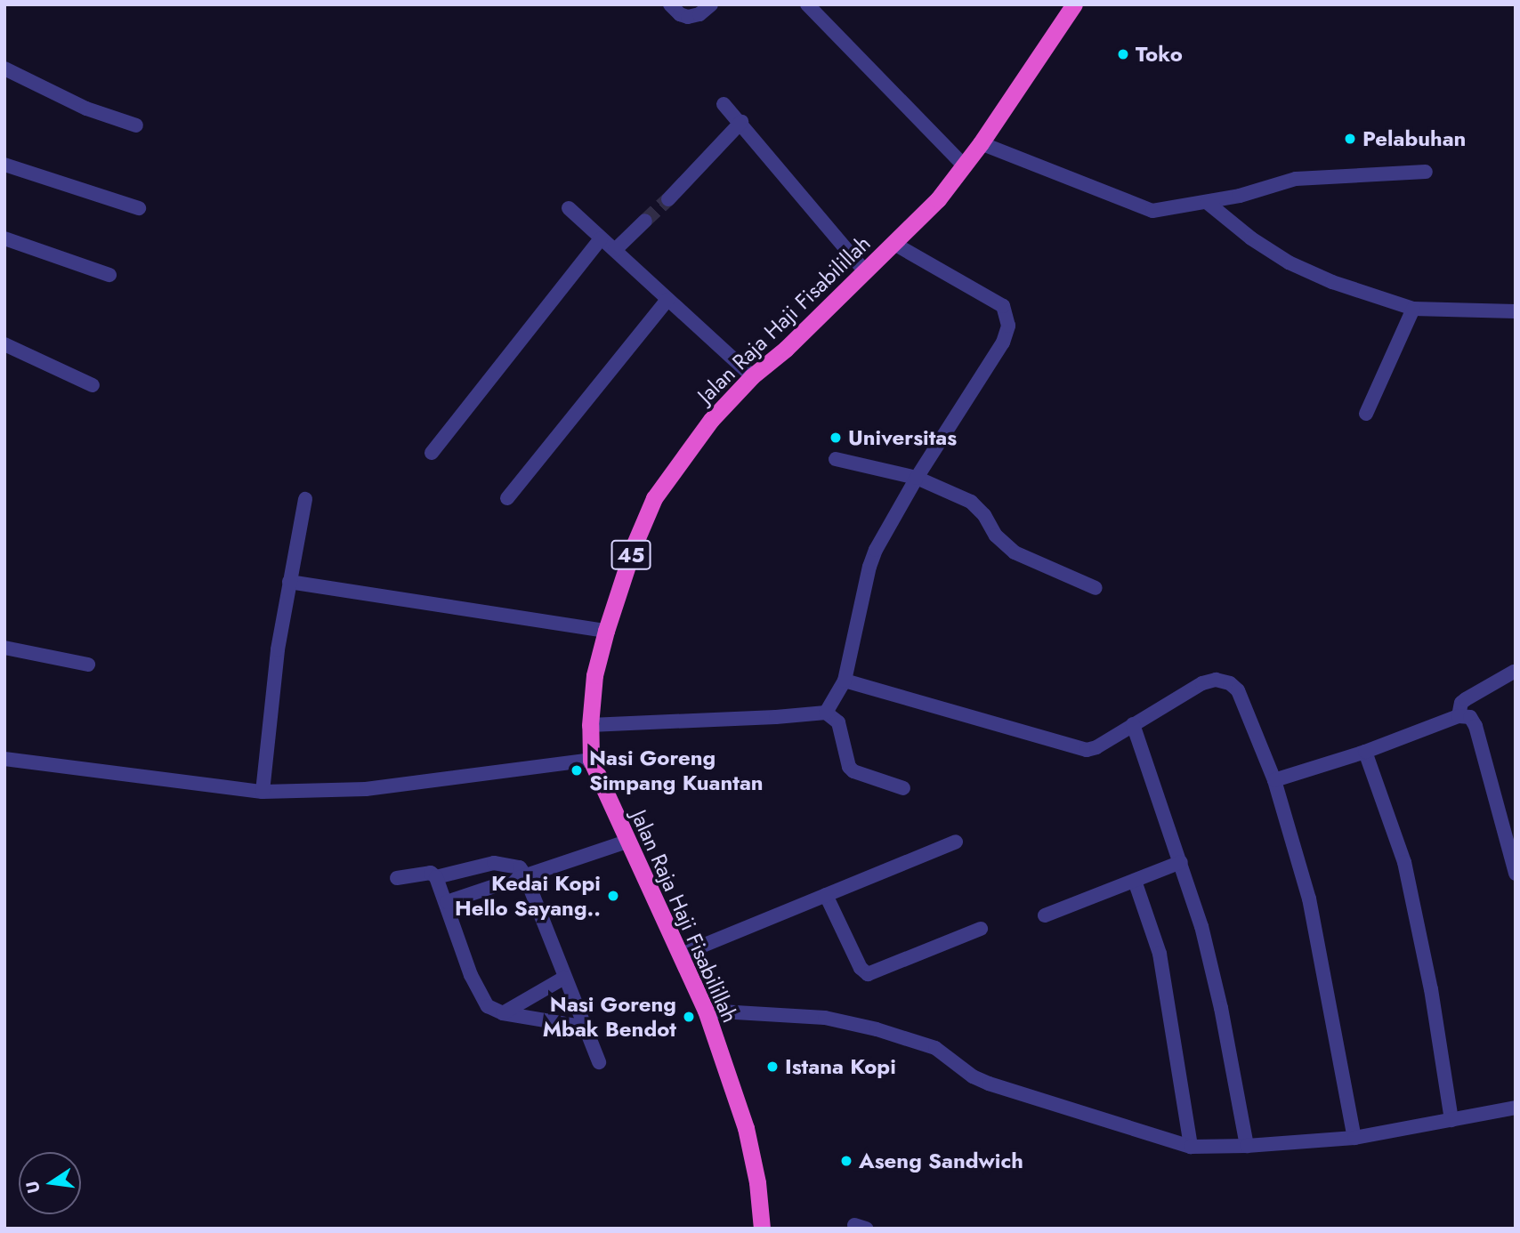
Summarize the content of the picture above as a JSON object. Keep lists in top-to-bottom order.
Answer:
{
  "streets": {
    "highway": ["Jalan Raja Haji Fisabilillah", "45"]
  },
  "places": [
    "Toko",
    "Pelabuhan",
    "Universitas",
    "Nasi Goreng Simpang Kuantan",
    "Kedai Kopi Hello Sayang..",
    "Nasi Goreng Mbak Bendot",
    "Istana Kopi",
    "Aseng Sandwich"
  ],
  "north": "left"
}
